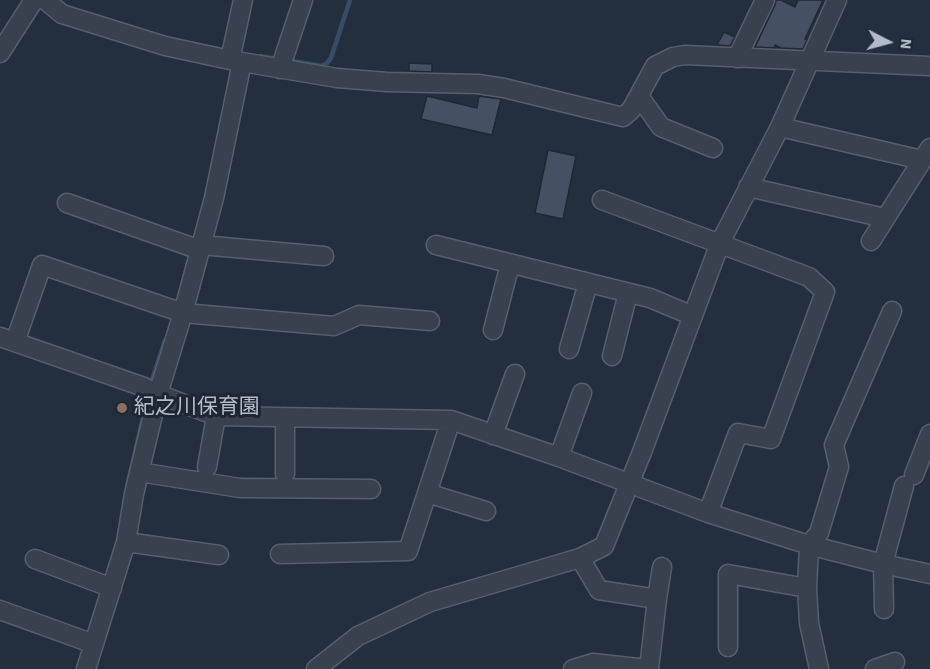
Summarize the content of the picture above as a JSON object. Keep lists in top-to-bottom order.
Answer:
{
  "places": ["紀之川保育園"],
  "north": "right"
}
